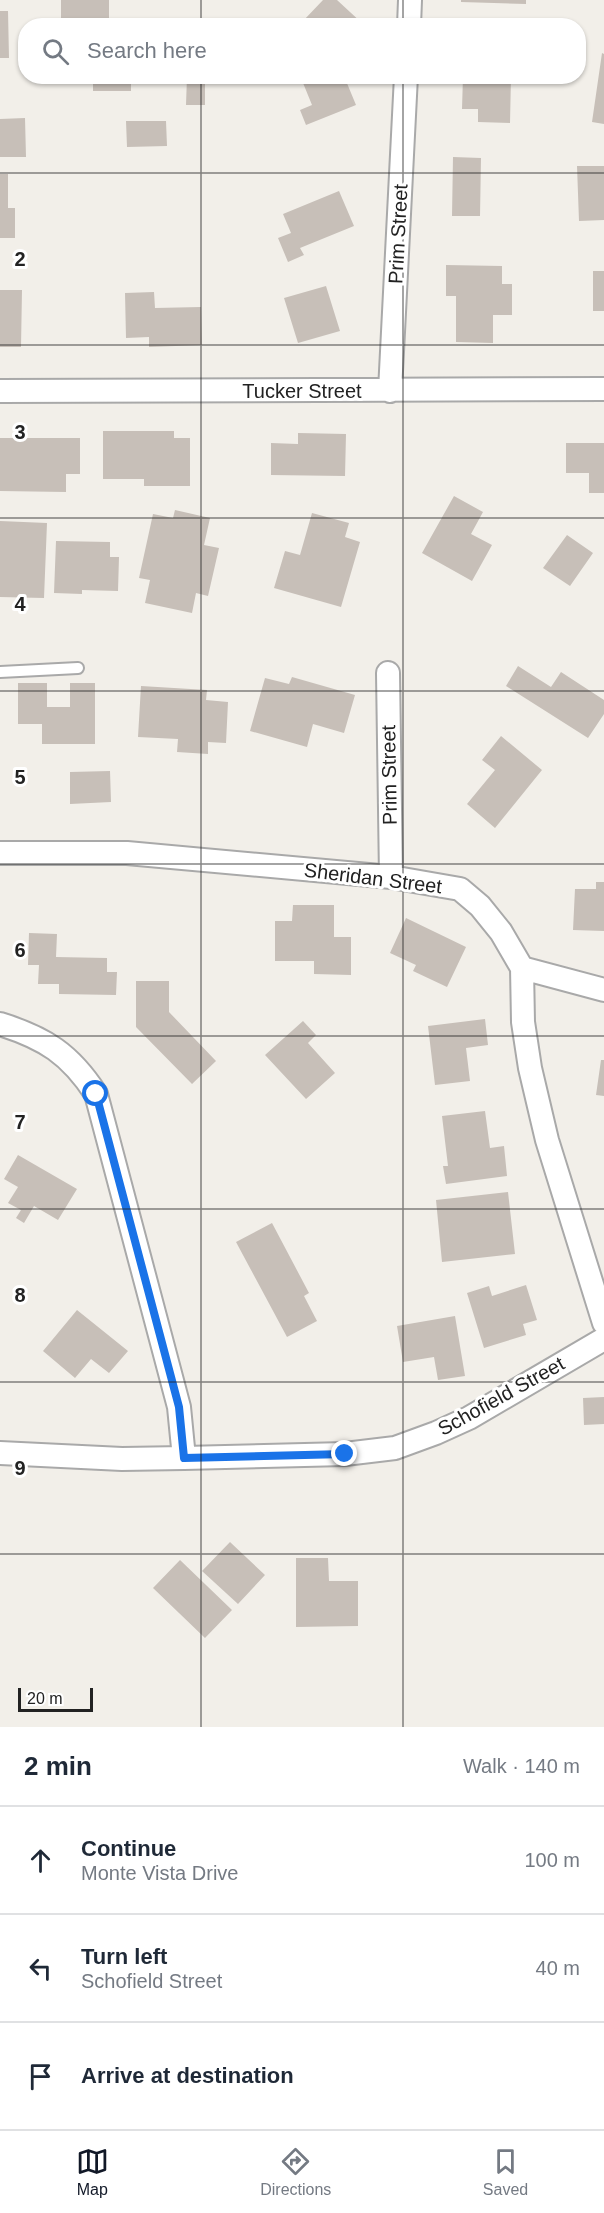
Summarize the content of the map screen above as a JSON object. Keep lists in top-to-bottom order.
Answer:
{
  "streets": {
    "street": [
      "Prim Street",
      "Tucker Street",
      "Sheridan Street",
      "Schofield Street"
    ]
  },
  "crossings": [
    ["Prim Street", "Tucker Street"],
    ["Prim Street", "Sheridan Street"]
  ],
  "scale_bar": "20 m",
  "page": {
    "search": "Search here",
    "scale": "20 m",
    "heading": ["2 min", "Walk · 140 m"],
    "list": [
      ["Continue", "Monte Vista Drive", "100 m"],
      ["Turn left", "Schofield Street", "40 m"],
      "Arrive at destination"
    ],
    "nav": ["Map", "Directions", "Saved"]
  },
  "grid": {
    "rows": [
      "2",
      "3",
      "4",
      "5",
      "6",
      "7",
      "8",
      "9"
    ]
  }
}
